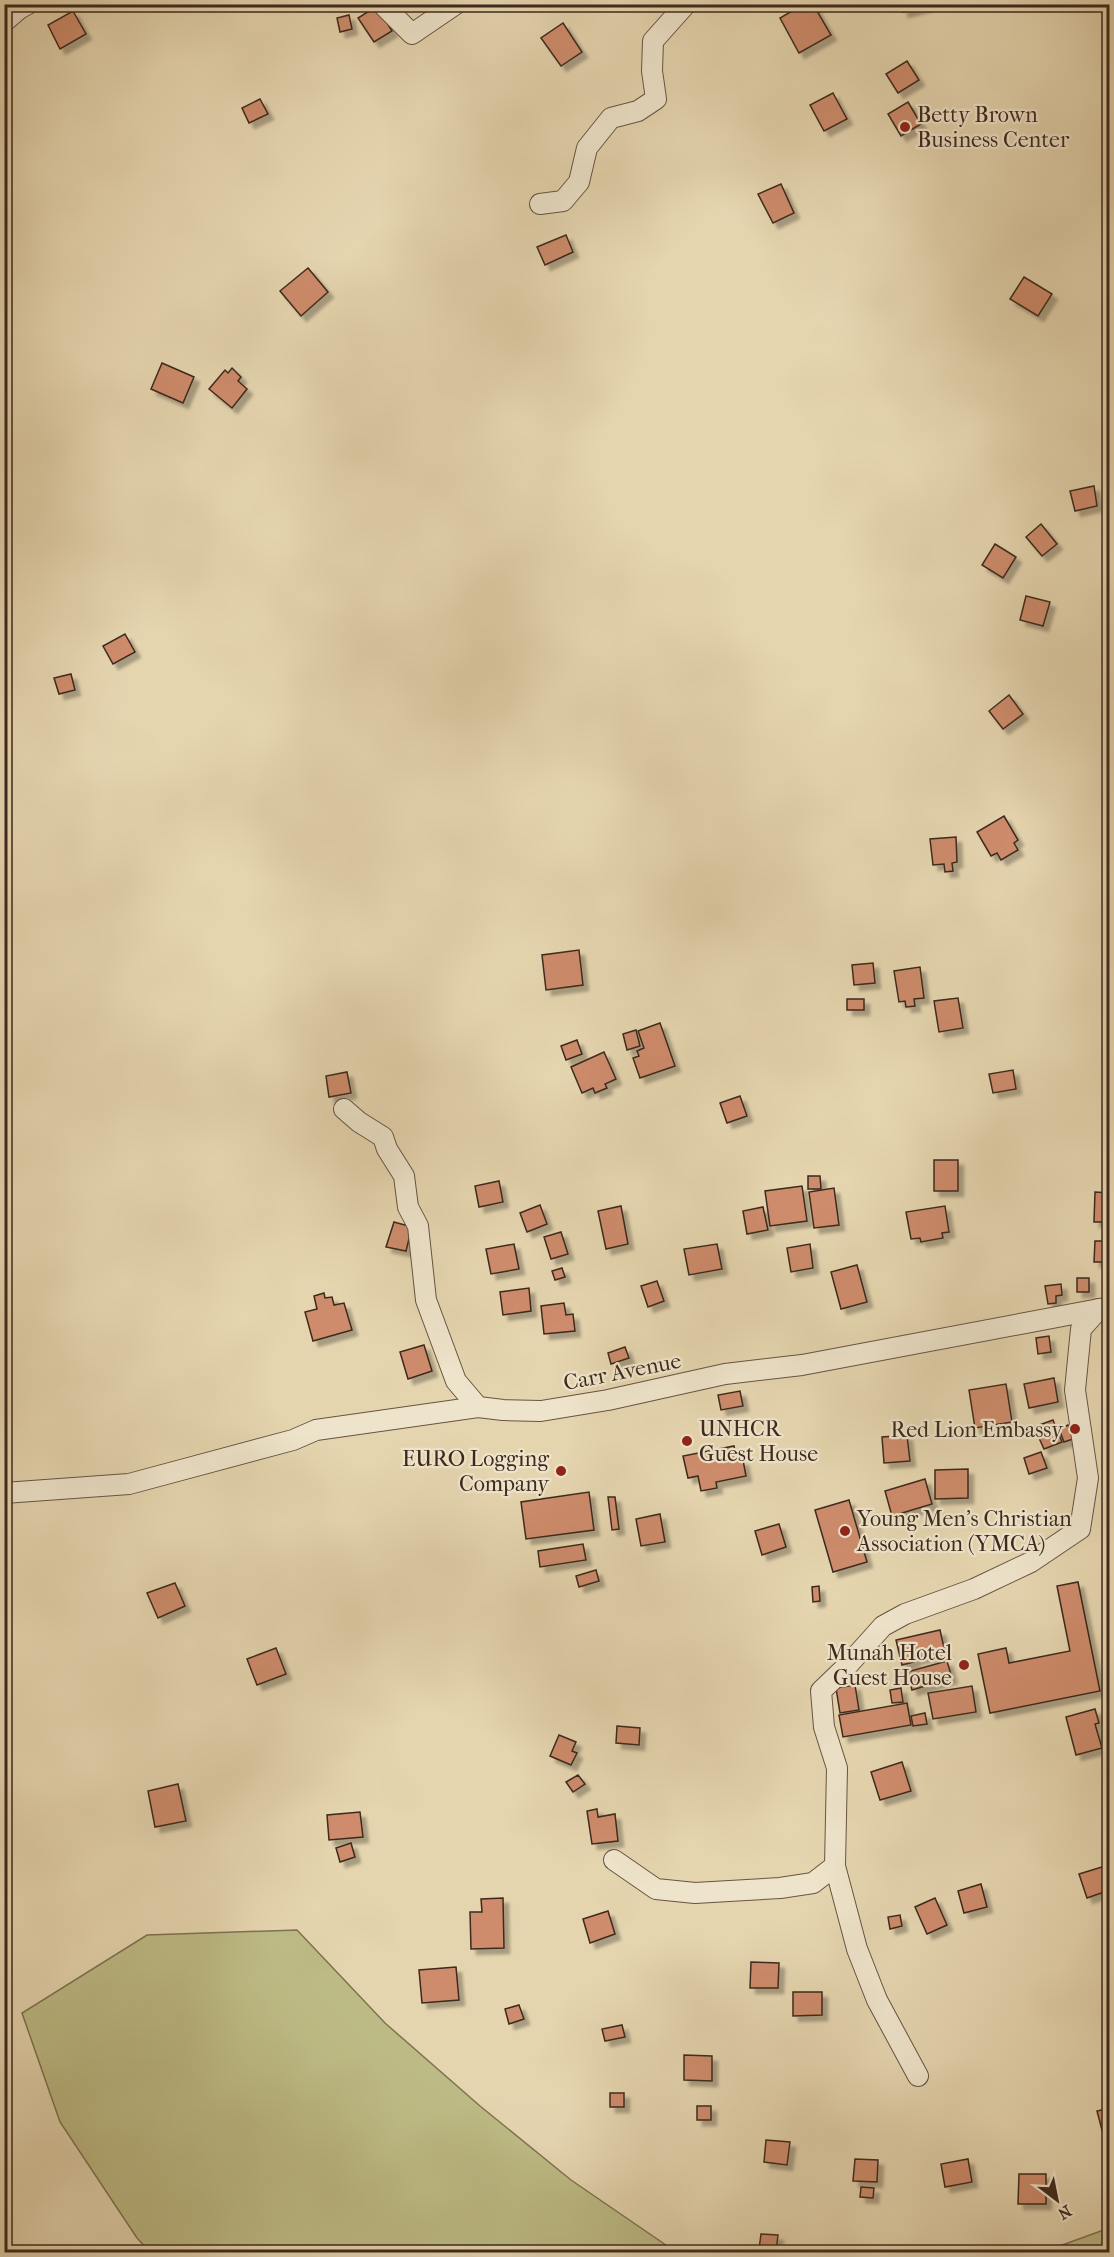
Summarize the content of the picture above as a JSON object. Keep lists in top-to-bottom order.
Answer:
{
  "streets": {
    "street": ["Carr Avenue"]
  },
  "places": [
    "Betty Brown Business Center",
    "Red Lion Embassy",
    "UNHCR Guest House",
    "EURO Logging Company",
    "Young Men's Christian Association (YMCA)",
    "Munah Hotel Guest House"
  ],
  "north": "bottom right"
}
